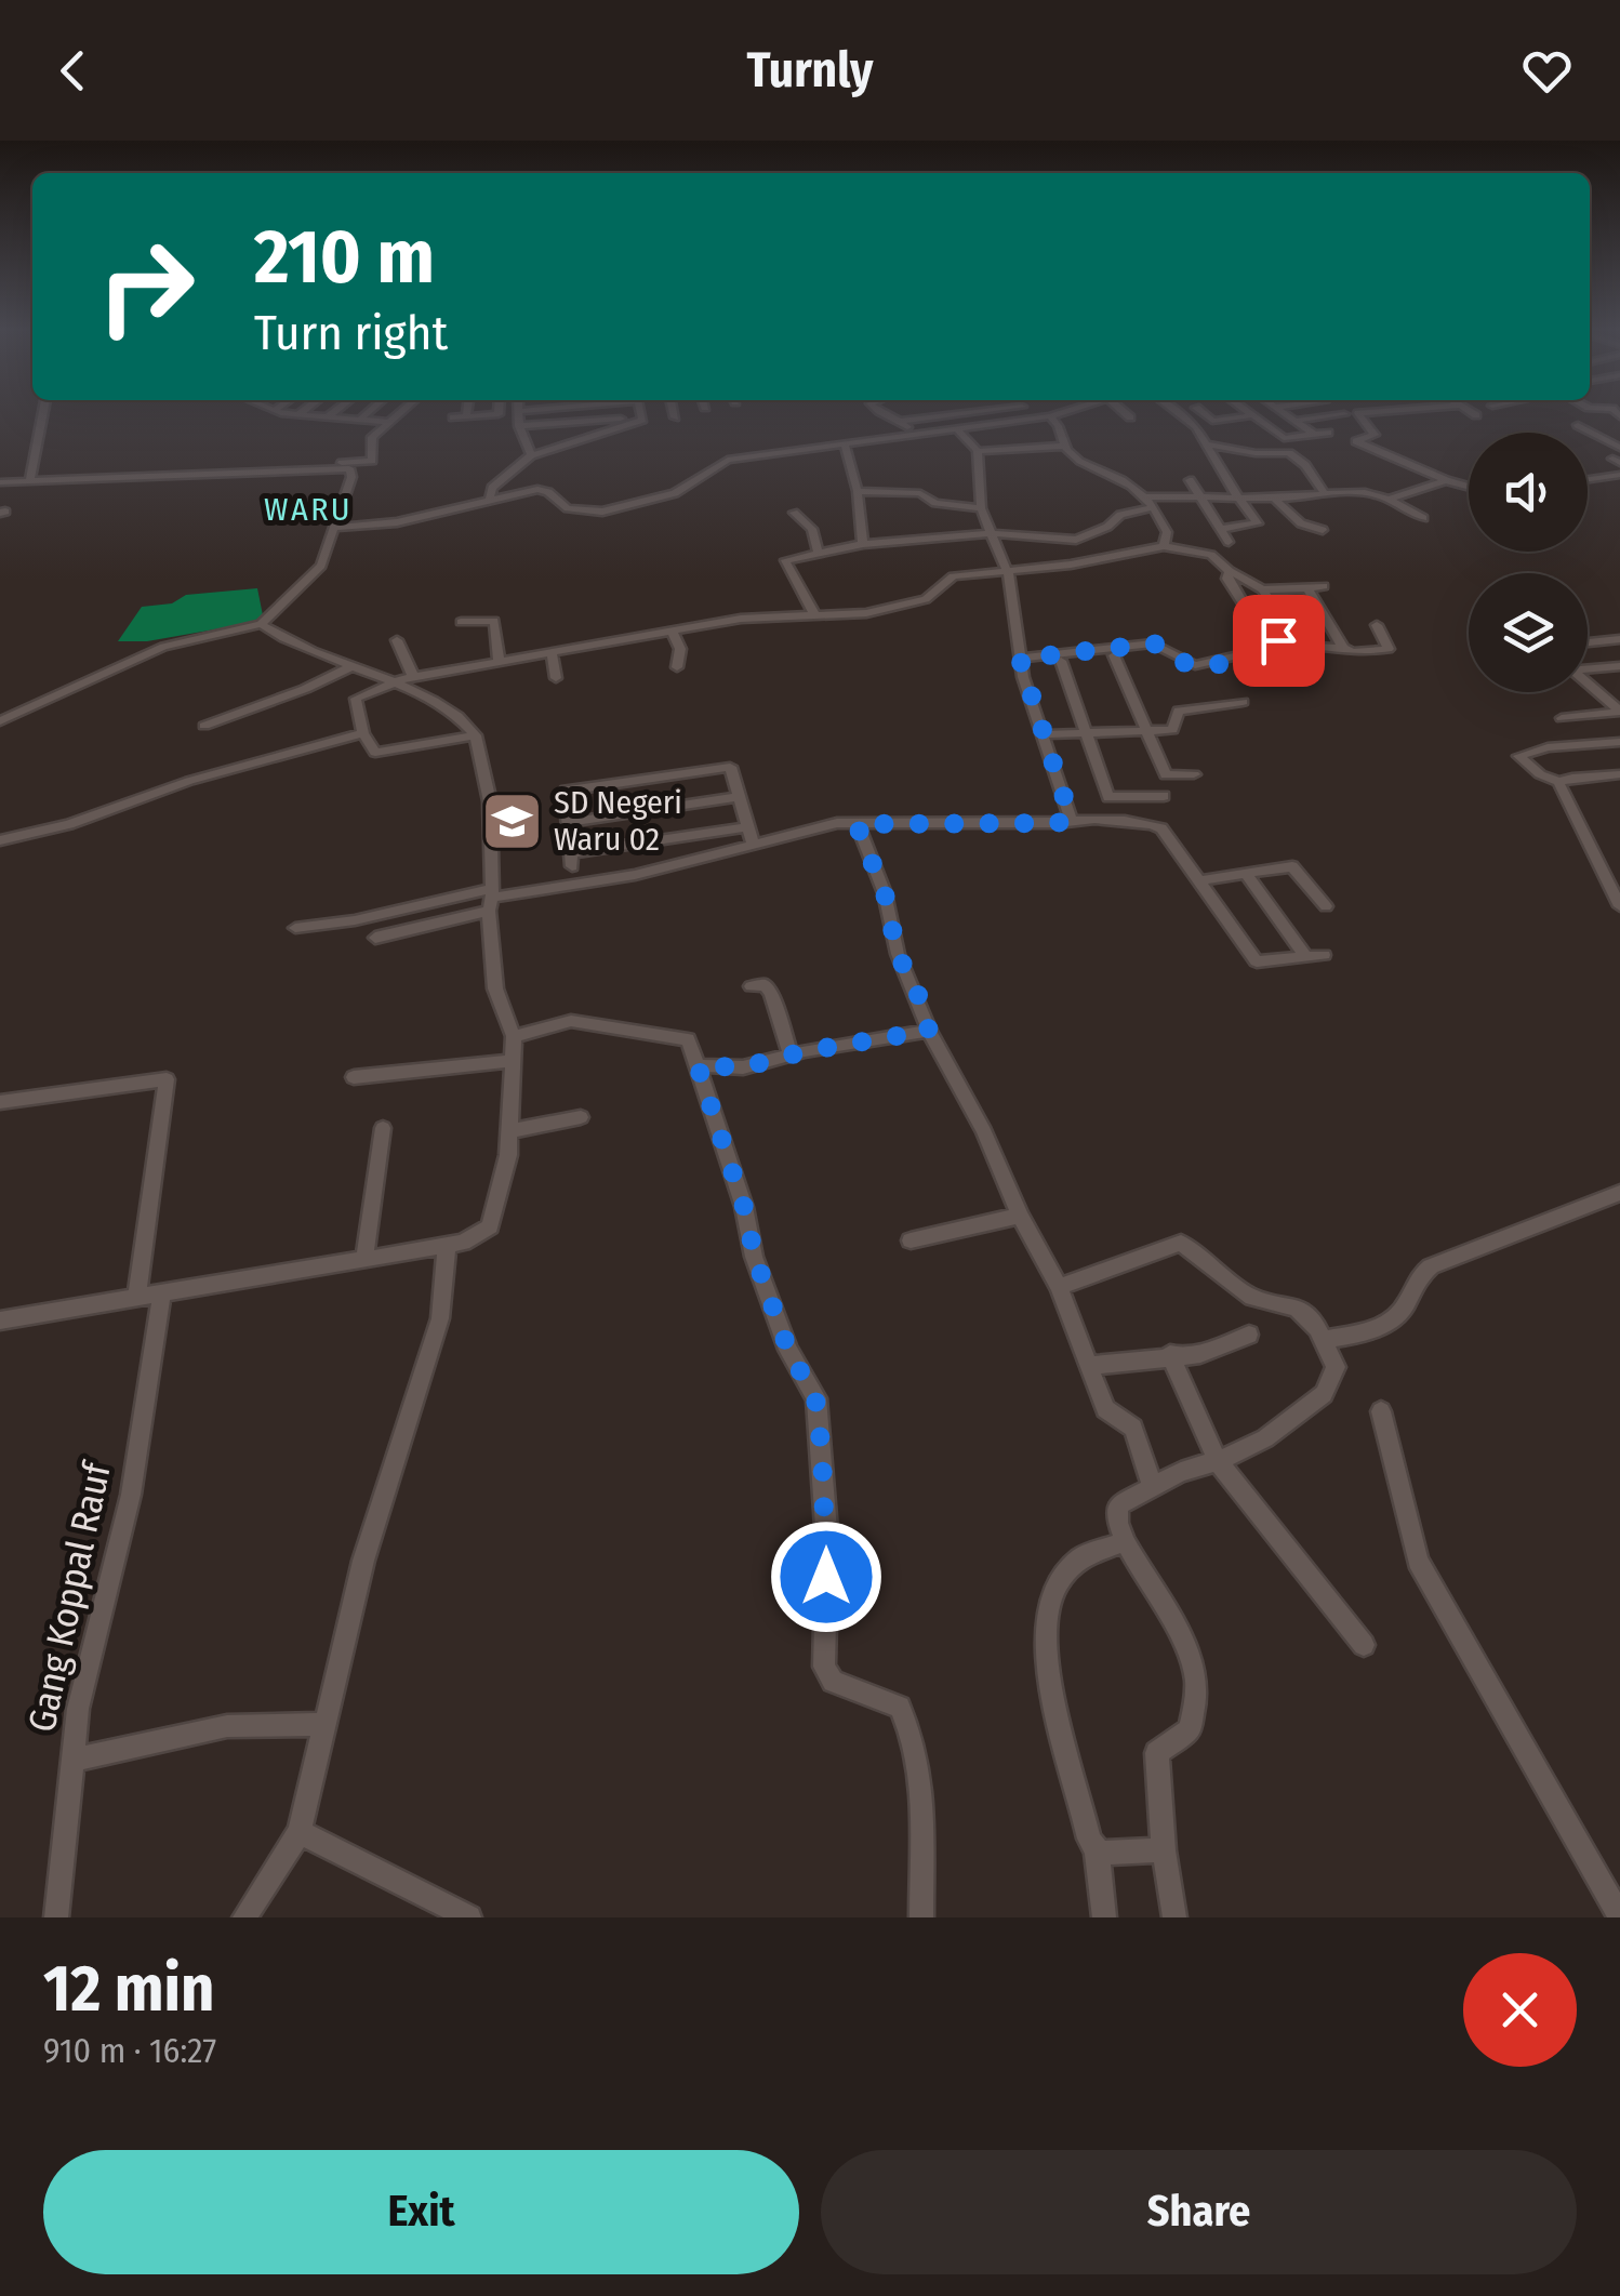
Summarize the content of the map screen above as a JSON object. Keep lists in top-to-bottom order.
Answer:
{
  "streets": {
    "street": ["Gang Koppal Rauf"]
  },
  "districts": ["WARU"],
  "places": {
    "school or university": ["SD Negeri Waru 02"]
  },
  "page": {
    "header": "Turnly",
    "turn": ["210 m", "Turn right"],
    "heading": ["12 min", "910 m · 16:27"],
    "buttons": ["Exit", "Share"]
  }
}
